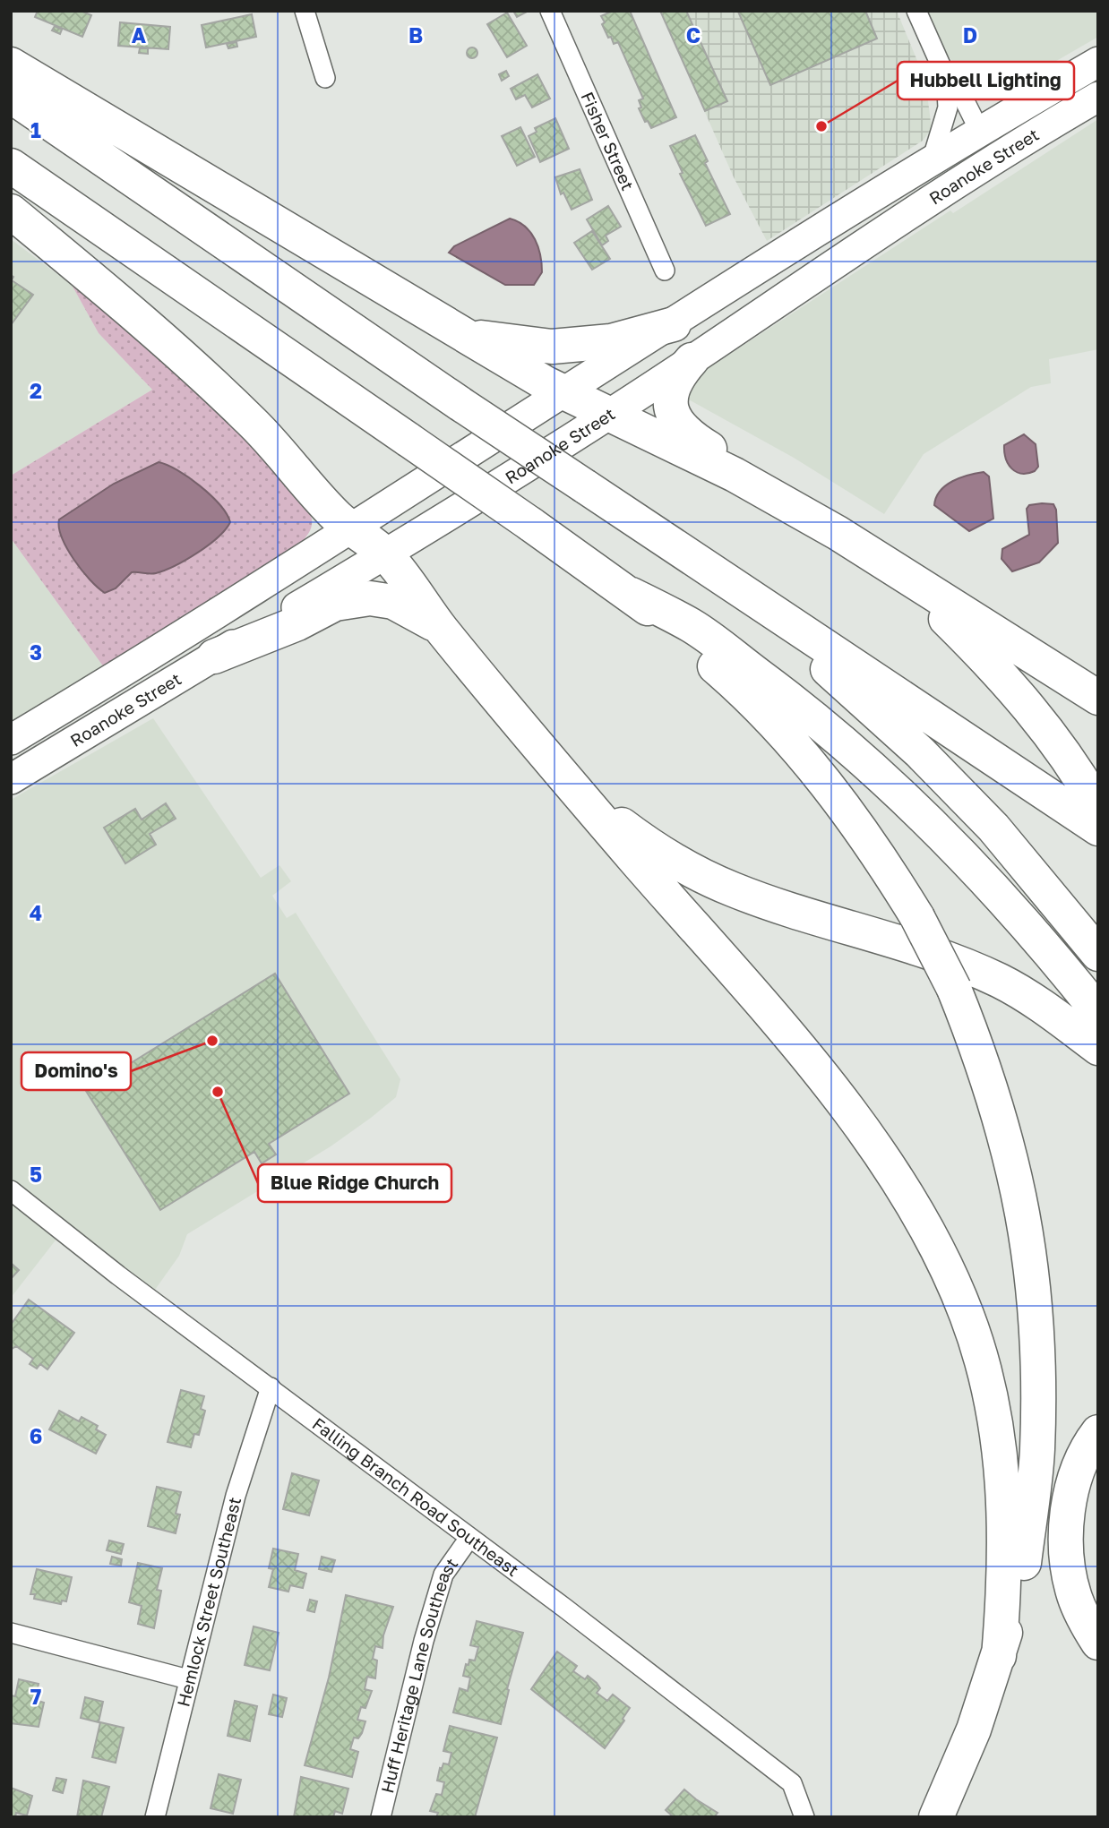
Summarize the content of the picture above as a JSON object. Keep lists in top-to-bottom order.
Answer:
{
  "streets": {
    "main road": ["Roanoke Street"],
    "street": [
      "Fisher Street",
      "Falling Branch Road Southeast",
      "Hemlock Street Southeast",
      "Huff Heritage Lane Southeast"
    ]
  },
  "crossings": [
    ["Falling Branch Road Southeast", "Hemlock Street Southeast"],
    ["Falling Branch Road Southeast", "Huff Heritage Lane Southeast"]
  ],
  "places": ["Hubbell Lighting", "Domino's", "Blue Ridge Church"],
  "grid": {
    "columns": [
      "A",
      "B",
      "C",
      "D"
    ],
    "rows": [
      "1",
      "2",
      "3",
      "4",
      "5",
      "6",
      "7"
    ]
  }
}
